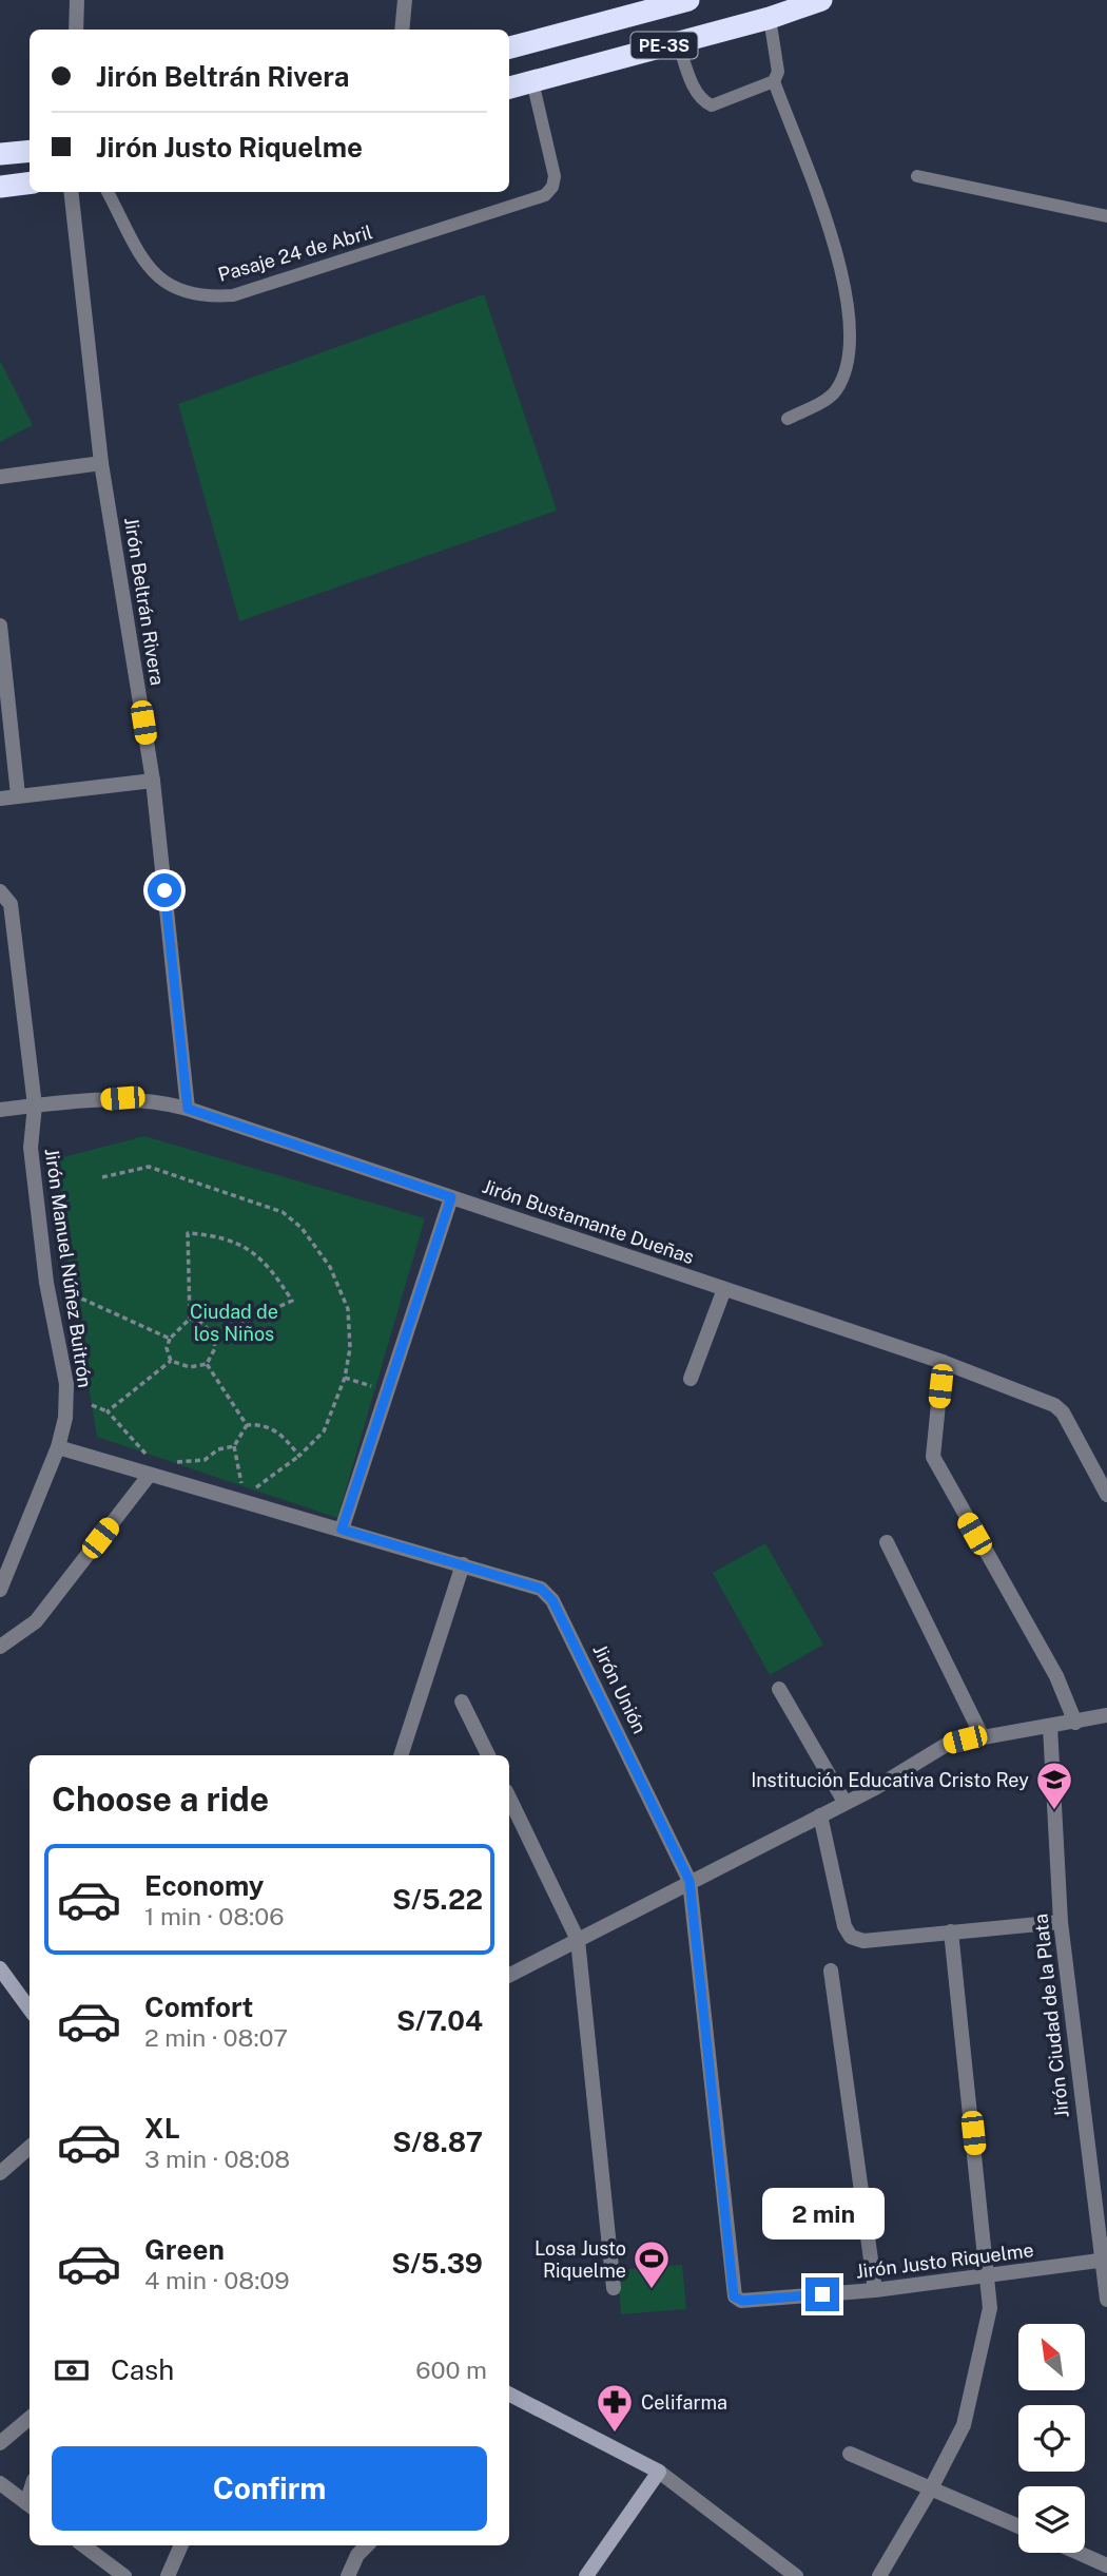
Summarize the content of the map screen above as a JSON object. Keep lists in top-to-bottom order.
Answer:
{
  "streets": {
    "highway": ["PE-3S"],
    "street": [
      "Jirón Beltrán Rivera",
      "Jirón Bustamante Dueñas",
      "Jirón Manuel Núñez Buitrón",
      "Jirón Unión",
      "Jirón Ciudad de la Plata",
      "Jirón Justo Riquelme"
    ],
    "lane": ["Pasaje 24 de Abril"]
  },
  "crossings": [
    ["PE-3S", "Pasaje 24 de Abril"],
    ["Jirón Beltrán Rivera", "Jirón Bustamante Dueñas"],
    ["Jirón Bustamante Dueñas", "Jirón Manuel Núñez Buitrón"],
    ["Jirón Manuel Núñez Buitrón", "Jirón Unión"],
    ["Jirón Unión", "Jirón Justo Riquelme"],
    ["Jirón Ciudad de la Plata", "Jirón Justo Riquelme"]
  ],
  "parks": ["Ciudad de los Niños"],
  "places": {
    "school or university": ["Institución Educativa Cristo Rey"],
    "sports": ["Losa Justo Riquelme"],
    "pharmacy": ["Celifarma"]
  },
  "north": "top left",
  "page": {
    "banner": ["Jirón Beltrán Rivera", "Jirón Justo Riquelme"],
    "heading": "Choose a ride",
    "list": [
      {
        "name": "Economy",
        "note": "1 min · 08:06",
        "value": "S/5.22"
      },
      {
        "name": "Comfort",
        "note": "2 min · 08:07",
        "value": "S/7.04"
      },
      {
        "name": "XL",
        "note": "3 min · 08:08",
        "value": "S/8.87"
      },
      {
        "name": "Green",
        "note": "4 min · 08:09",
        "value": "S/5.39"
      }
    ],
    "bubble": "2 min",
    "pay": ["Cash", "600 m"],
    "buttons": "Confirm"
  }
}
